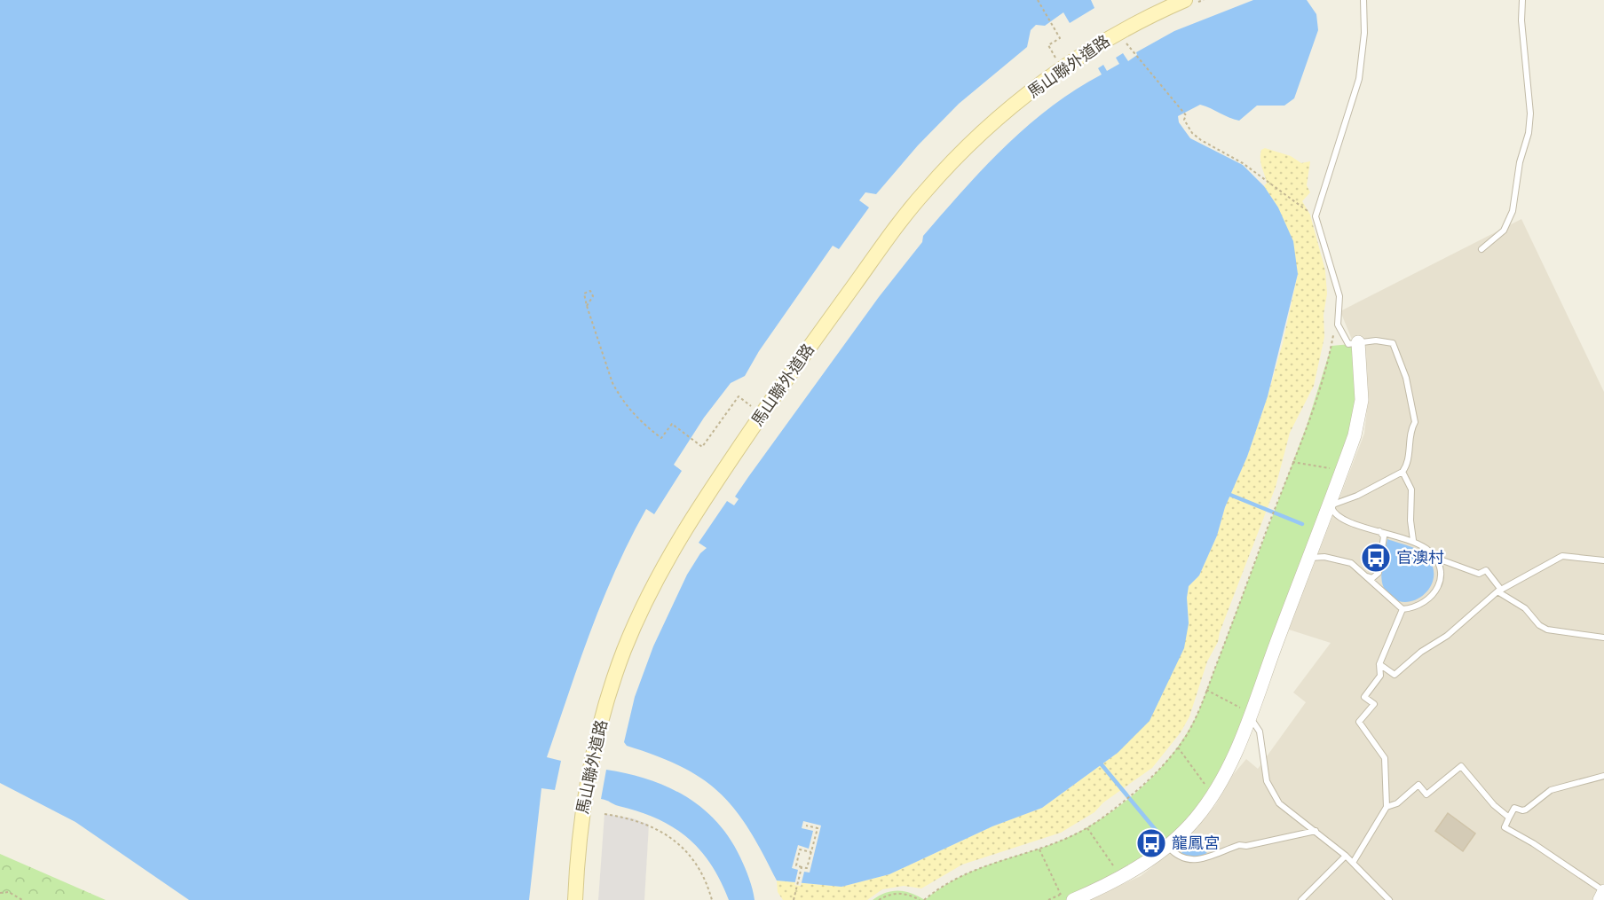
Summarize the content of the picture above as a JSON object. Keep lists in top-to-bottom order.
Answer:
{
  "streets": {
    "main road": ["馬山聯外道路"]
  },
  "places": {
    "bus stop": ["官澳村", "龍鳳宮"]
  }
}
